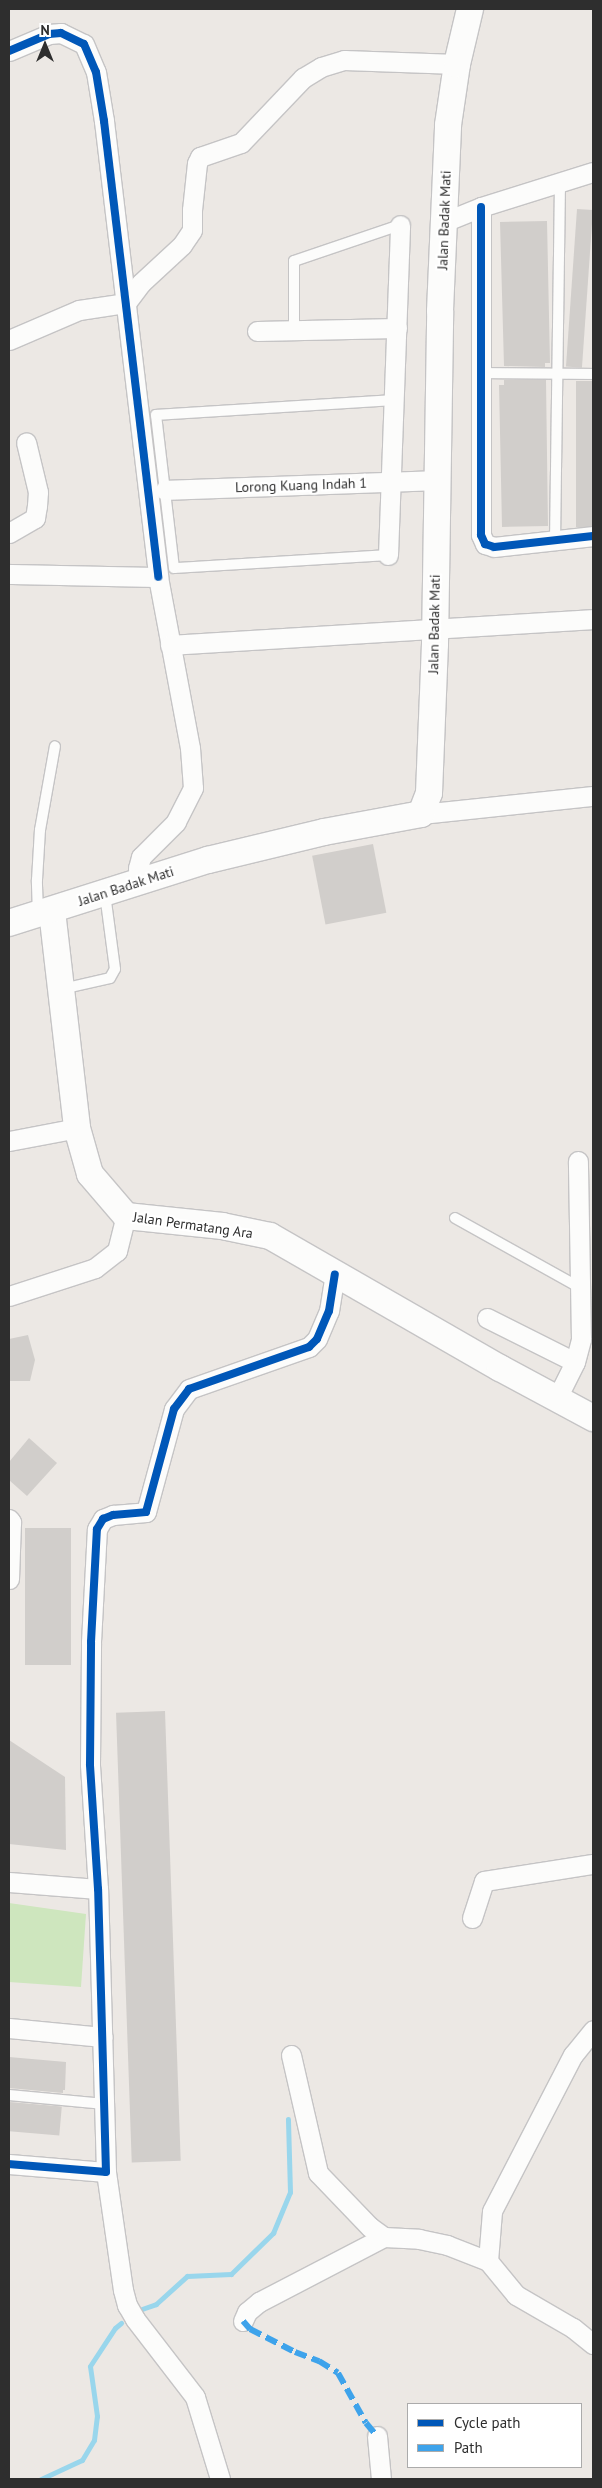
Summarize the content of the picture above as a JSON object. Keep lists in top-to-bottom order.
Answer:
{
  "streets": {
    "main road": ["Jalan Badak Mati", "Jalan Permatang Ara"],
    "street": ["Lorong Kuang Indah 1"]
  },
  "crossings": [
    ["Jalan Badak Mati", "Lorong Kuang Indah 1"],
    ["Jalan Badak Mati", "Jalan Permatang Ara"]
  ],
  "legend": ["Cycle path", "Path"],
  "north": "top"
}
